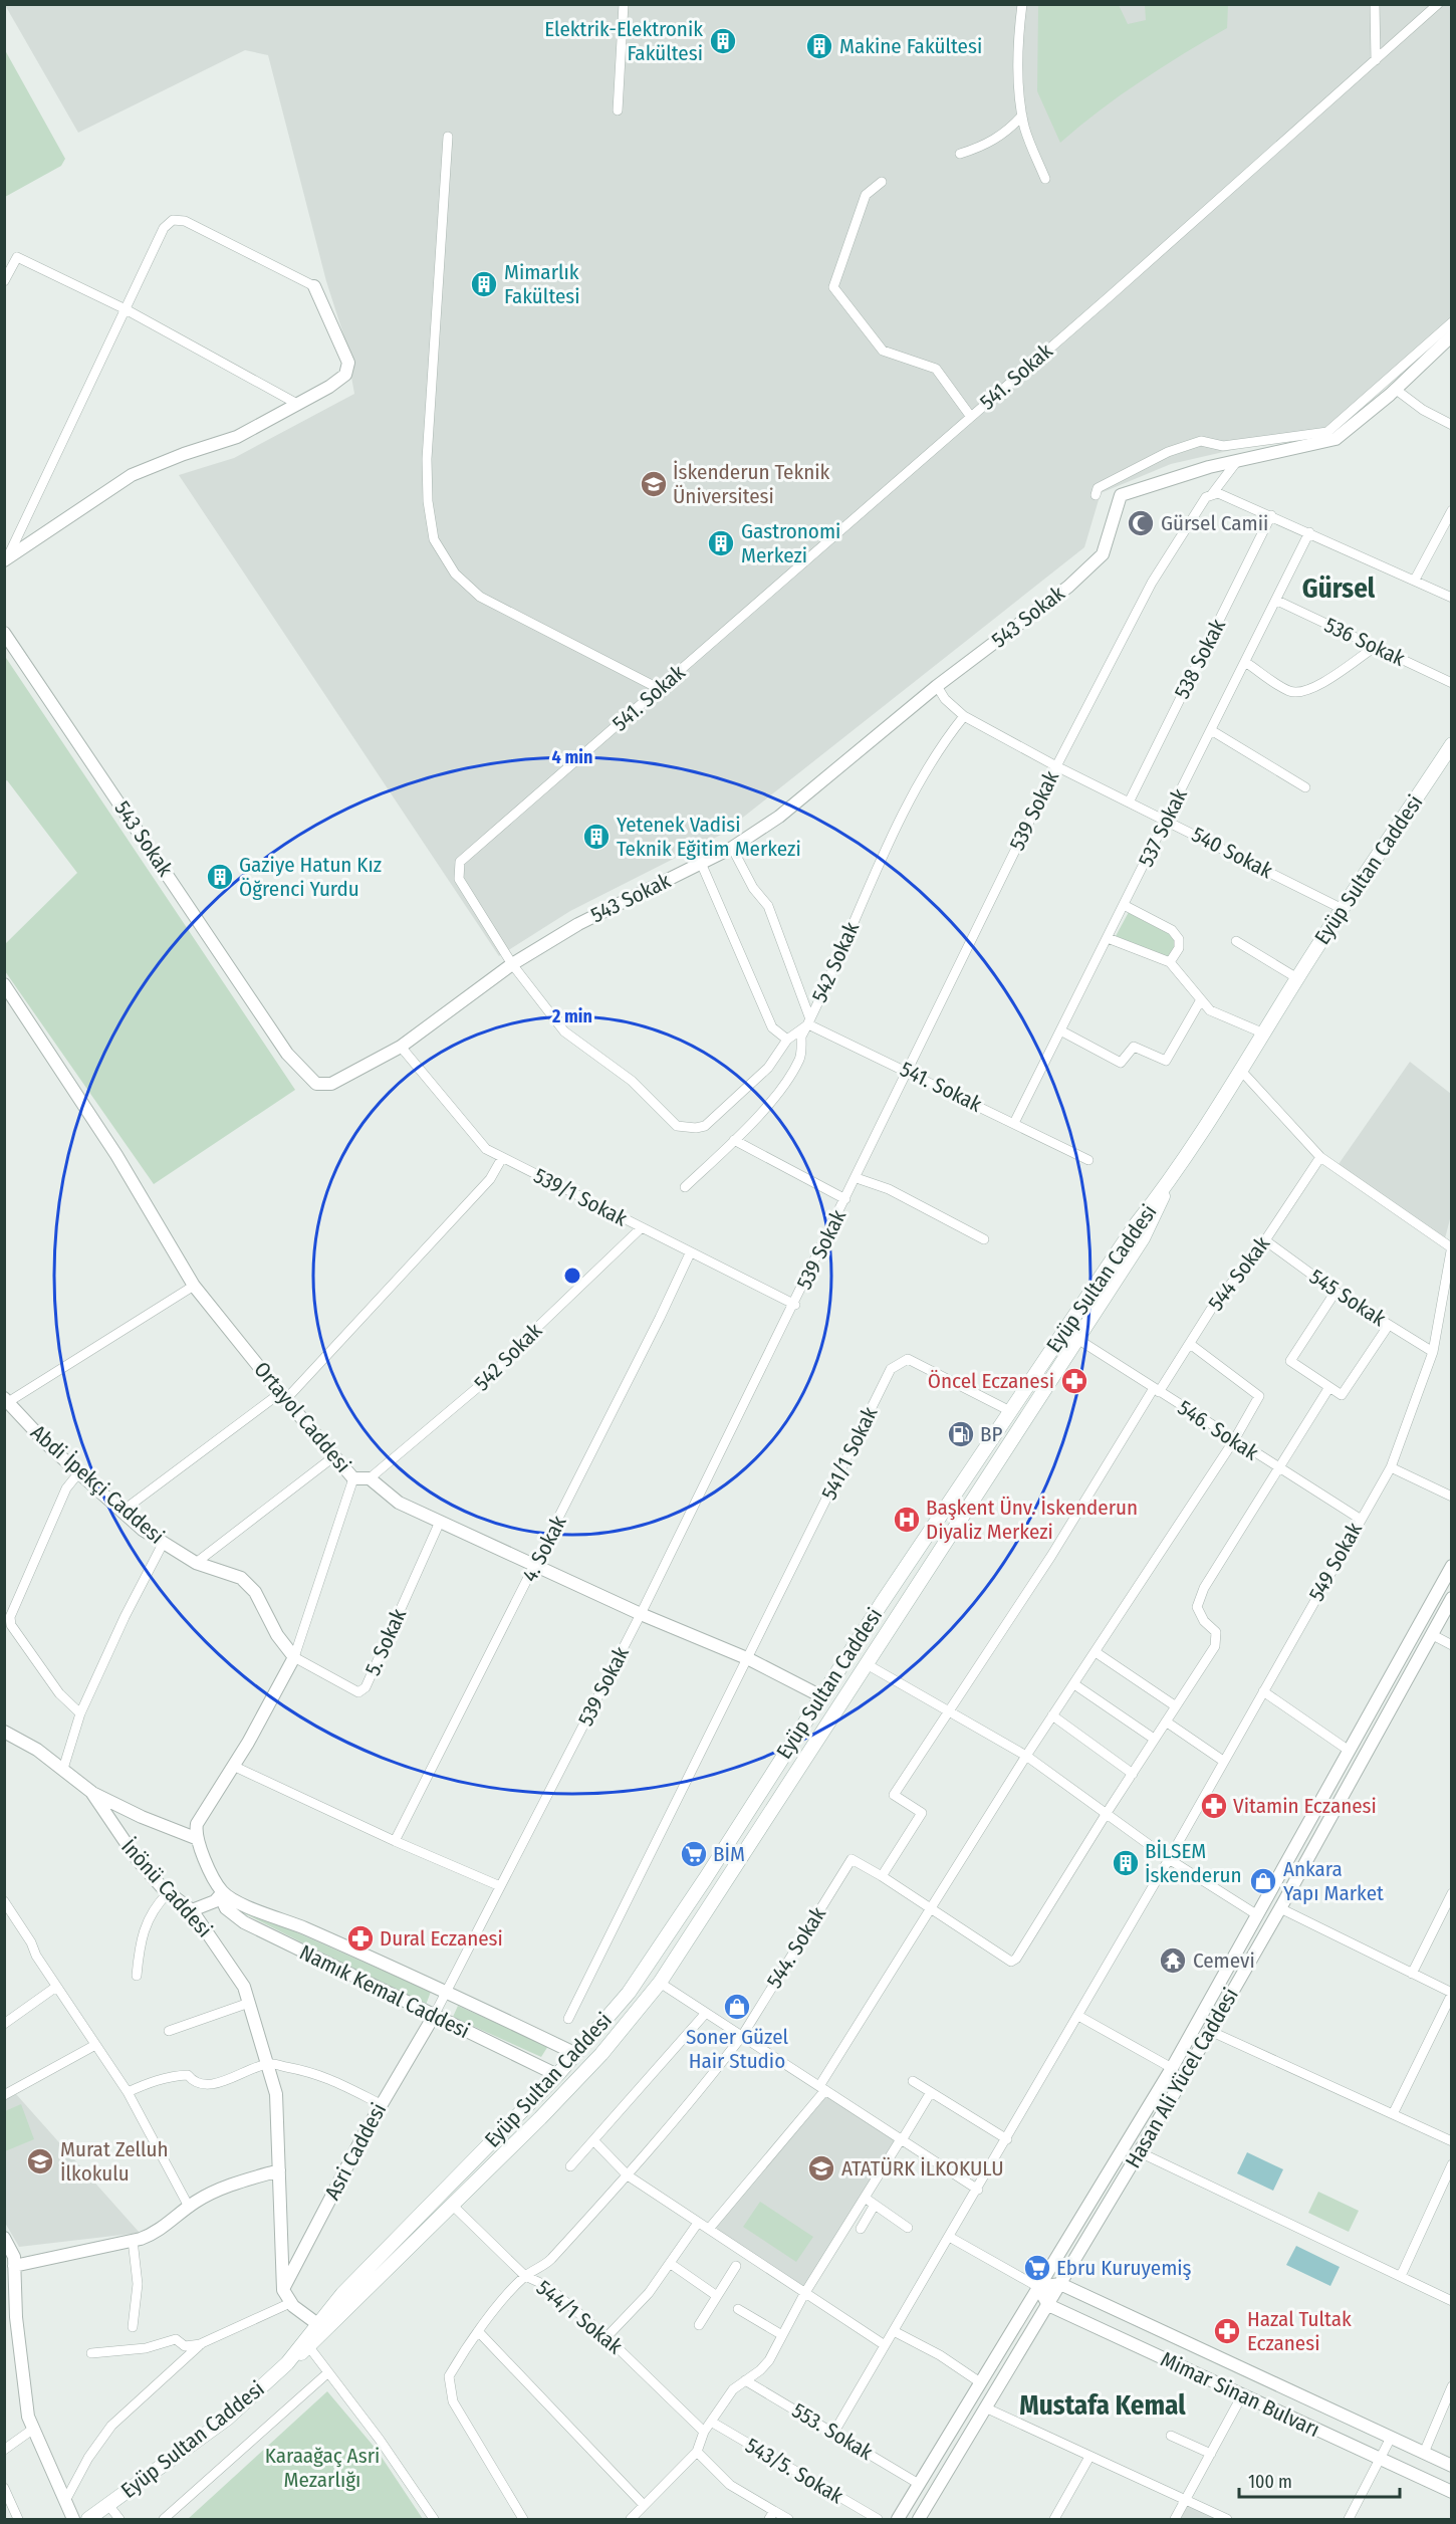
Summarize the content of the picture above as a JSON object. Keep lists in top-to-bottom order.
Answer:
{
  "streets": {
    "main road": ["Eyüp Sultan Caddesi"],
    "street": [
      "541. Sokak",
      "543 Sokak",
      "536 Sokak",
      "538 Sokak",
      "539 Sokak",
      "537 Sokak",
      "540 Sokak",
      "542 Sokak",
      "539/1 Sokak",
      "544 Sokak",
      "545 Sokak",
      "Ortayol Caddesi",
      "546. Sokak",
      "541/1 Sokak",
      "Abdi İpekçi Caddesi",
      "4. Sokak",
      "549 Sokak",
      "5. Sokak",
      "İnönü Caddesi",
      "544. Sokak",
      "Namık Kemal Caddesi",
      "Hasan Ali Yücel Caddesi",
      "Asri Caddesi",
      "544/1 Sokak",
      "Mimar Sinan Bulvarı",
      "553. Sokak",
      "543/5. Sokak"
    ]
  },
  "crossings": [
    ["541. Sokak", "543 Sokak"],
    ["541. Sokak", "539 Sokak"],
    ["541. Sokak", "537 Sokak"],
    ["541. Sokak", "542 Sokak"],
    ["543 Sokak", "539 Sokak"],
    ["543 Sokak", "540 Sokak"],
    ["543 Sokak", "539/1 Sokak"],
    ["536 Sokak", "537 Sokak"],
    ["538 Sokak", "540 Sokak"],
    ["539 Sokak", "540 Sokak"],
    ["539 Sokak", "539/1 Sokak"],
    ["539 Sokak", "Ortayol Caddesi"],
    ["539 Sokak", "Namık Kemal Caddesi"],
    ["539 Sokak", "Asri Caddesi"],
    ["537 Sokak", "540 Sokak"],
    ["540 Sokak", "Eyüp Sultan Caddesi"],
    ["540 Sokak", "542 Sokak"],
    ["Eyüp Sultan Caddesi", "Ortayol Caddesi"],
    ["Eyüp Sultan Caddesi", "541/1 Sokak"],
    ["Eyüp Sultan Caddesi", "İnönü Caddesi"],
    ["Eyüp Sultan Caddesi", "Namık Kemal Caddesi"],
    ["542 Sokak", "539/1 Sokak"],
    ["542 Sokak", "Ortayol Caddesi"],
    ["539/1 Sokak", "4. Sokak"],
    ["544 Sokak", "545 Sokak"],
    ["544 Sokak", "546. Sokak"],
    ["545 Sokak", "549 Sokak"],
    ["Ortayol Caddesi", "541/1 Sokak"],
    ["Ortayol Caddesi", "4. Sokak"],
    ["Ortayol Caddesi", "5. Sokak"],
    ["546. Sokak", "549 Sokak"],
    ["Abdi İpekçi Caddesi", "5. Sokak"],
    ["549 Sokak", "553. Sokak"],
    ["İnönü Caddesi", "Asri Caddesi"],
    ["544. Sokak", "544/1 Sokak"],
    ["Namık Kemal Caddesi", "Asri Caddesi"],
    ["Hasan Ali Yücel Caddesi", "Mimar Sinan Bulvarı"]
  ],
  "districts": ["Gürsel", "Mustafa Kemal"],
  "parks": ["Karaağaç Asri Mezarlığı"],
  "places": {
    "building": [
      "Elektrik-Elektronik Fakültesi",
      "Makine Fakültesi",
      "Mimarlık Fakültesi",
      "Gastronomi Merkezi",
      "Yetenek Vadisi Teknik Eğitim Merkezi",
      "Gaziye Hatun Kız Öğrenci Yurdu",
      "BİLSEM İskenderun"
    ],
    "school or university": ["İskenderun Teknik Üniversitesi", "Murat Zelluh İlkokulu", "ATATÜRK İLKOKULU"],
    "mosque": ["Gürsel Camii"],
    "pharmacy": [
      "Öncel Eczanesi",
      "Vitamin Eczanesi",
      "Dural Eczanesi",
      "Hazal Tultak Eczanesi"
    ],
    "fuel station": ["BP"],
    "hospital": ["Başkent Ünv. İskenderun Diyaliz Merkezi"],
    "supermarket": ["BİM", "Ebru Kuruyemiş"],
    "shop": ["Ankara Yapı Market", "Soner Güzel Hair Studio"],
    "temple": ["Cemevi"]
  },
  "scale_bar": "100 m",
  "rings": ["4 min", "2 min"]
}
